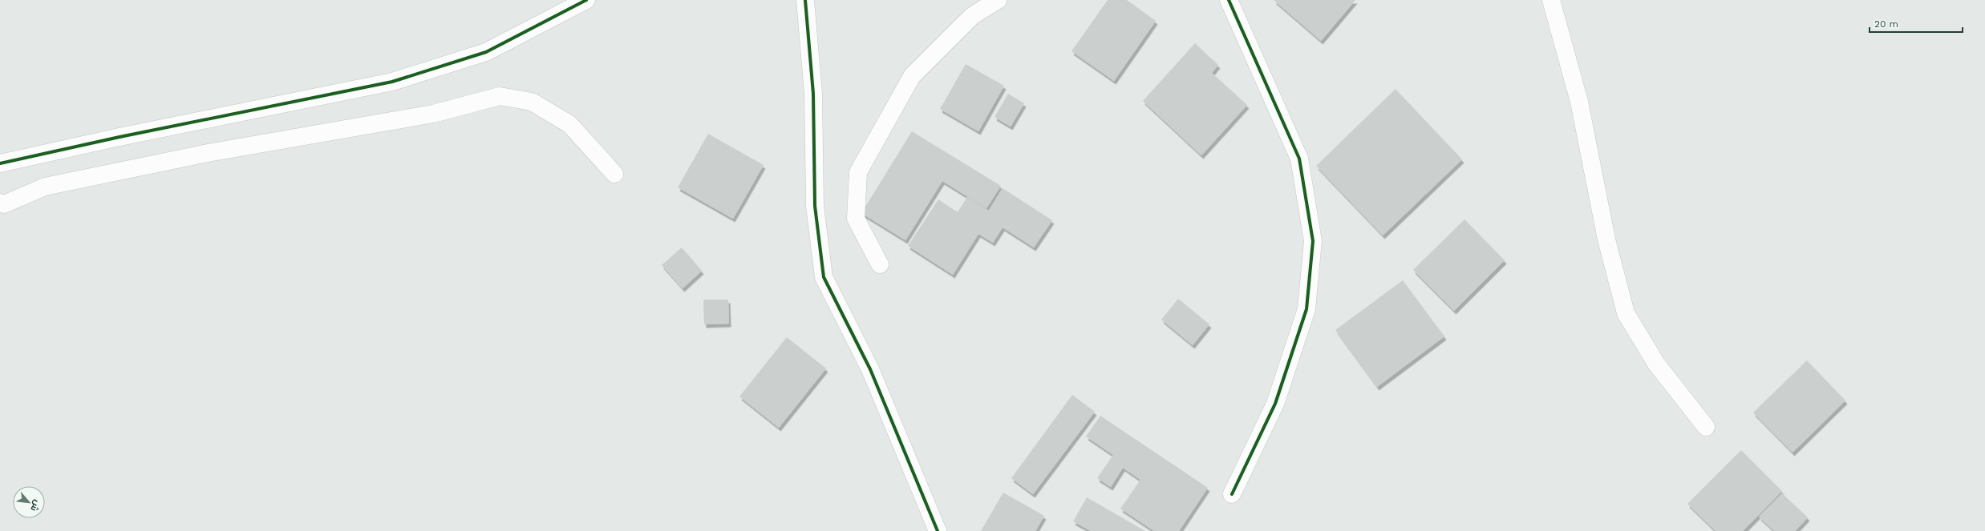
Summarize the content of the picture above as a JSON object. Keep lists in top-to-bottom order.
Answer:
{
  "scale_bar": "20 m",
  "north": "bottom right"
}
